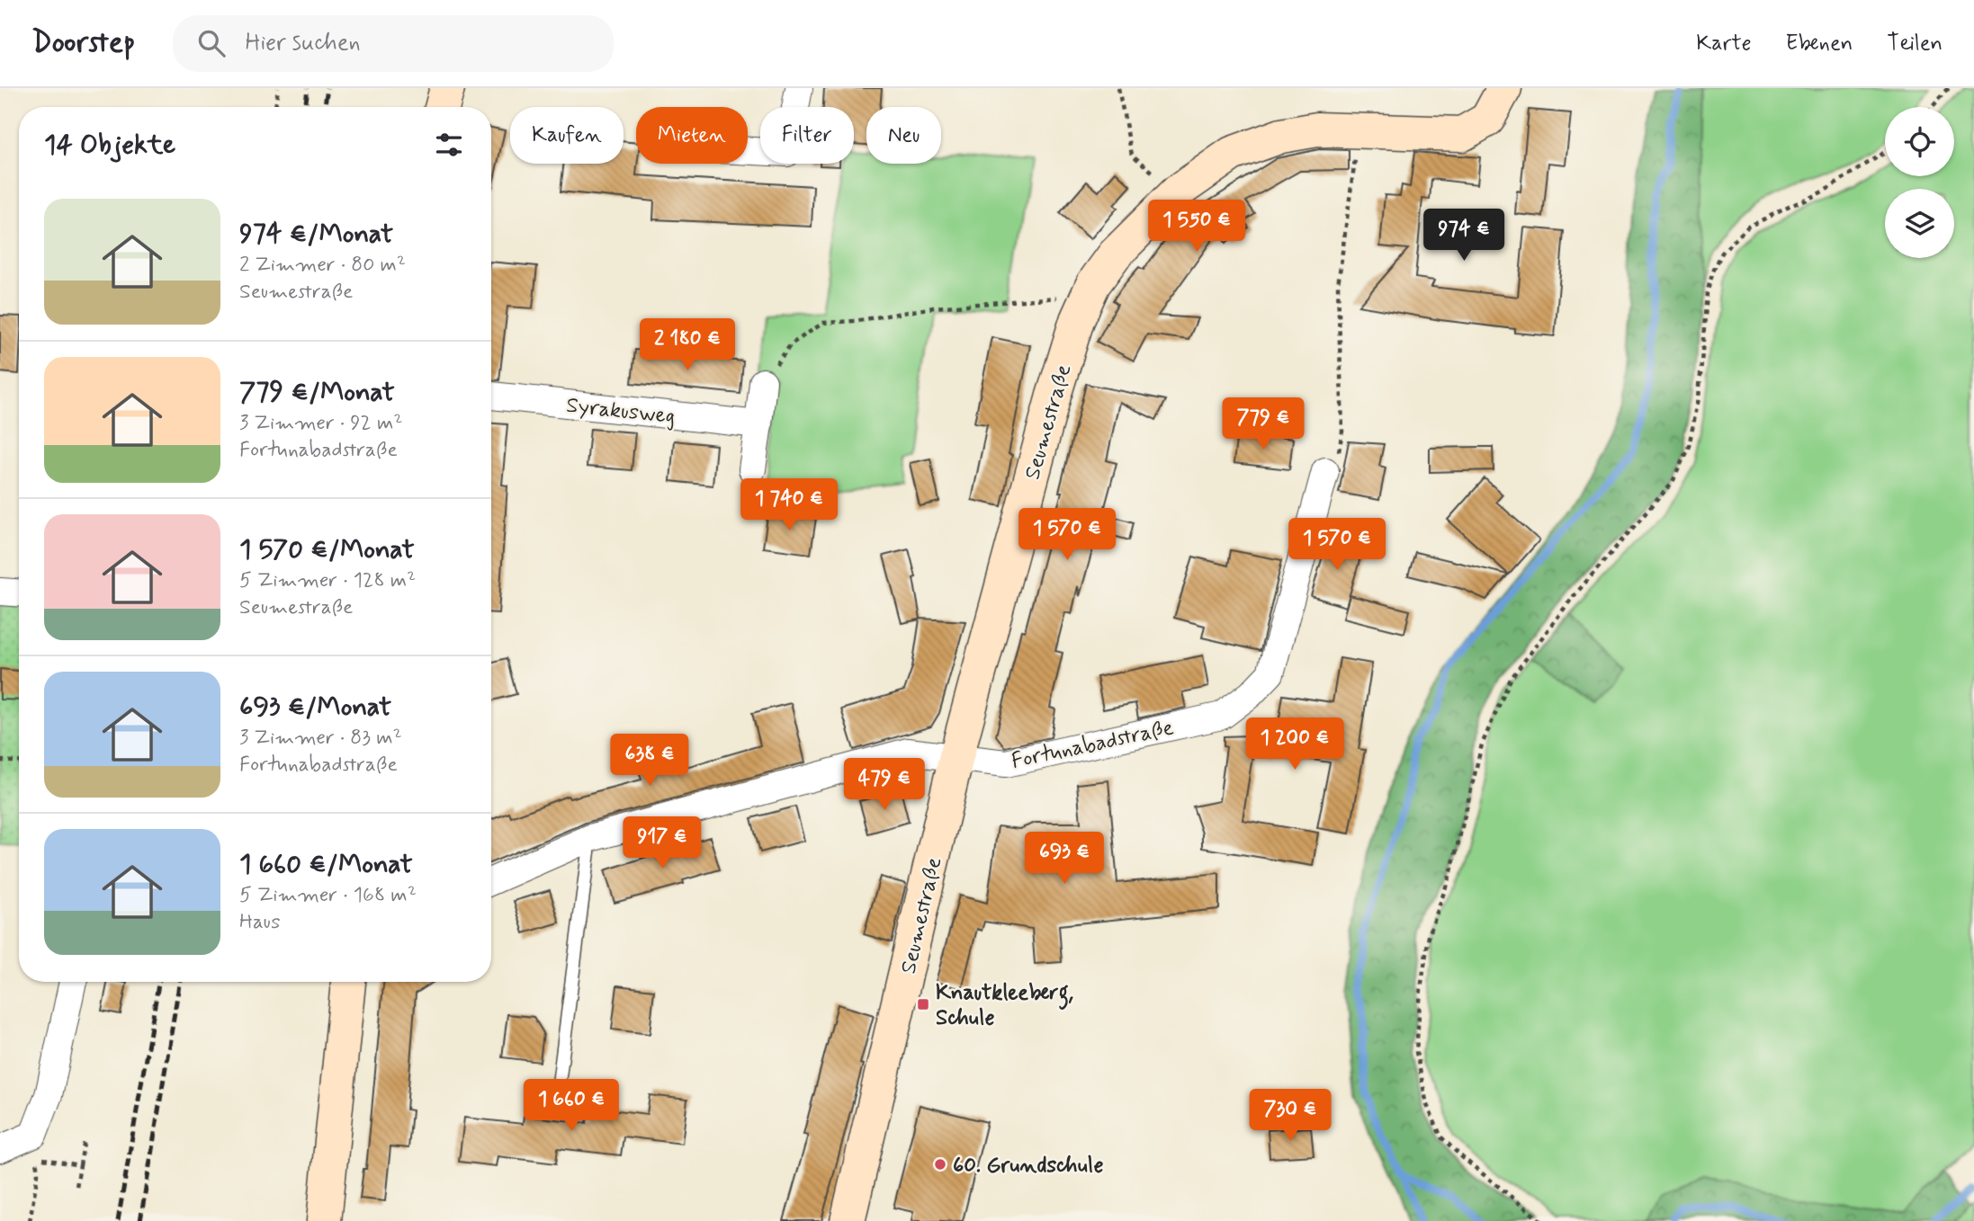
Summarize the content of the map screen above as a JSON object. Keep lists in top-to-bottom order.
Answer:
{
  "streets": {
    "street": ["Syrakusweg", "Seumestraße", "Fortunabadstraße"]
  },
  "crossings": [
    ["Seumestraße", "Fortunabadstraße"]
  ],
  "places": {
    "transit": ["Knautkleeberg, Schule"],
    "other": ["60. Grundschule"]
  },
  "page": {
    "header": "Doorstep",
    "search": "Hier suchen",
    "nav": ["Karte", "Ebenen", "Teilen"],
    "chip": [
      "Kaufen",
      "Mieten",
      "Filter",
      "Neu"
    ],
    "heading": "14 Objekte",
    "list": [
      {
        "name": "974 €/Monat",
        "note": "2 Zimmer · 80 m² · Seumestraße"
      },
      {
        "name": "779 €/Monat",
        "note": "3 Zimmer · 92 m² · Fortunabadstraße"
      },
      {
        "name": "1 570 €/Monat",
        "note": "5 Zimmer · 128 m² · Seumestraße"
      },
      {
        "name": "693 €/Monat",
        "note": "3 Zimmer · 83 m² · Fortunabadstraße"
      },
      {
        "name": "1 660 €/Monat",
        "note": "5 Zimmer · 168 m² · Haus"
      }
    ],
    "price": [
      "1 550 €",
      "974 €",
      "2 180 €",
      "779 €",
      "1 740 €",
      "1 570 €",
      "1 570 €",
      "1 200 €",
      "638 €",
      "479 €",
      "917 €",
      "693 €",
      "1 660 €",
      "730 €"
    ]
  }
}
